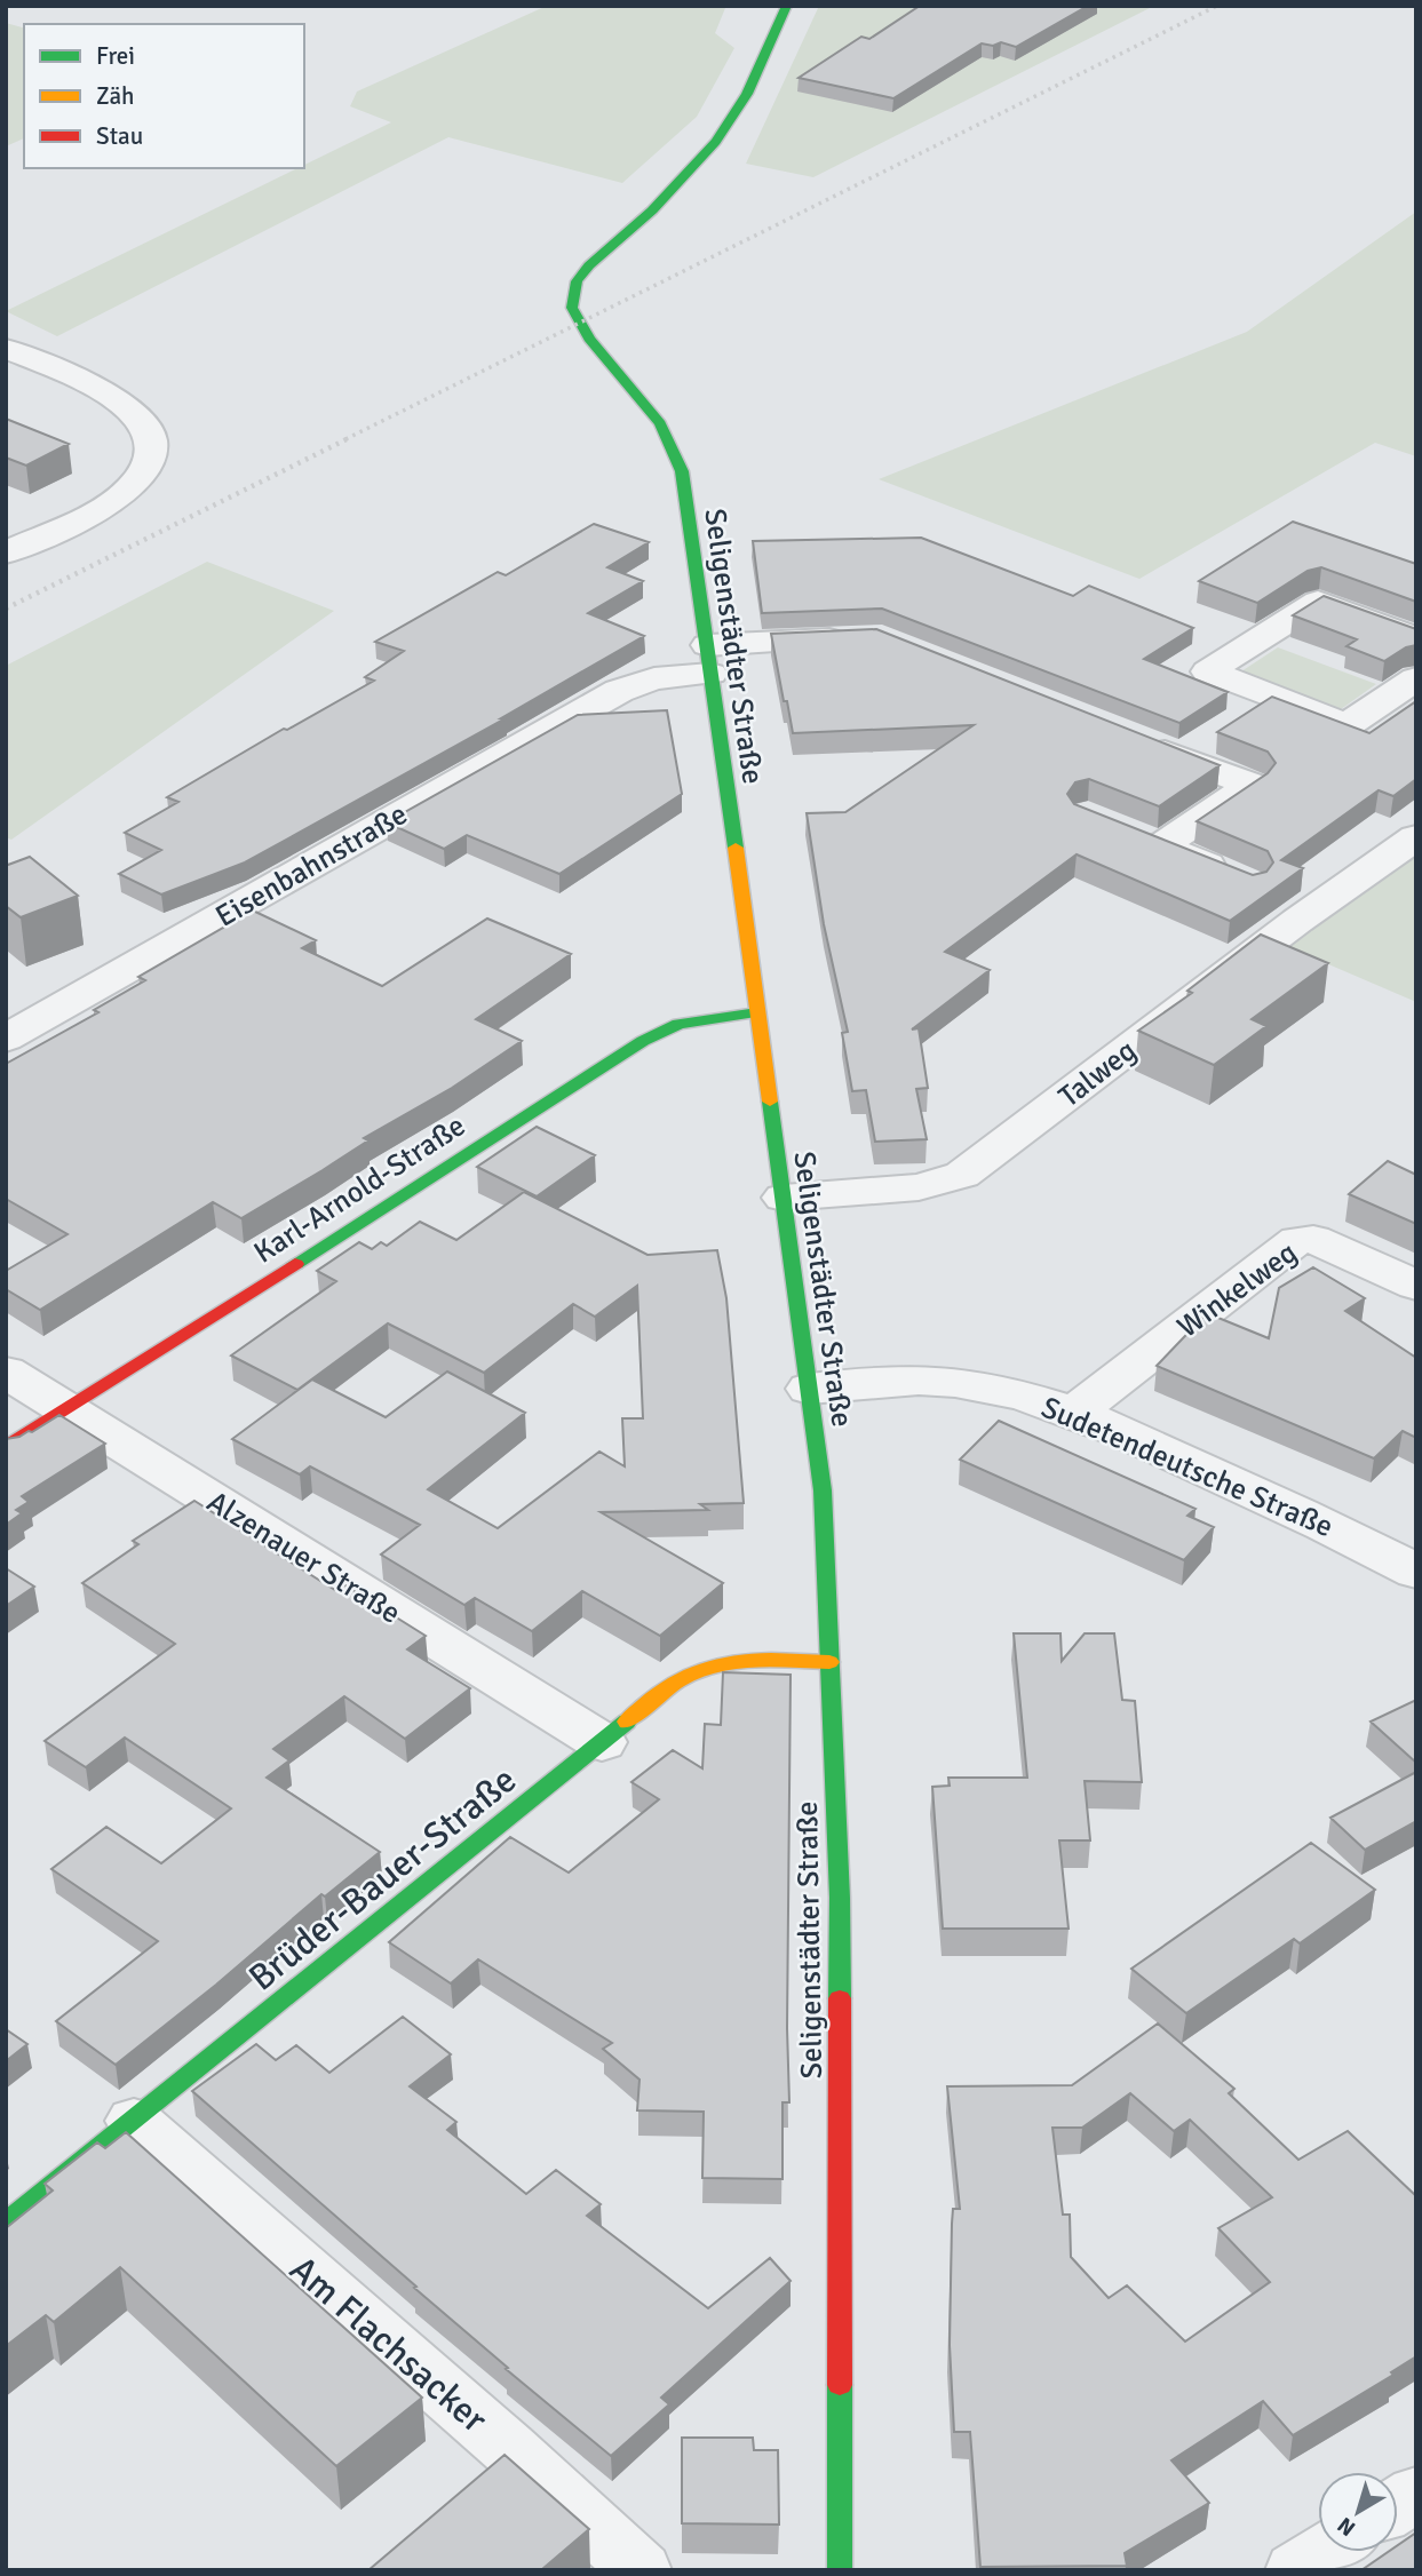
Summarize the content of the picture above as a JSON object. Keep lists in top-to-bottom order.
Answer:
{
  "streets": {
    "main road": ["Seligenstädter Straße", "Karl-Arnold-Straße", "Brüder-Bauer-Straße"],
    "street": [
      "Eisenbahnstraße",
      "Talweg",
      "Winkelweg",
      "Sudetendeutsche Straße",
      "Alzenauer Straße",
      "Am Flachsacker"
    ]
  },
  "crossings": [
    ["Seligenstädter Straße", "Eisenbahnstraße"],
    ["Seligenstädter Straße", "Talweg"],
    ["Seligenstädter Straße", "Karl-Arnold-Straße"],
    ["Seligenstädter Straße", "Sudetendeutsche Straße"],
    ["Seligenstädter Straße", "Brüder-Bauer-Straße"],
    ["Karl-Arnold-Straße", "Alzenauer Straße"],
    ["Winkelweg", "Sudetendeutsche Straße"],
    ["Alzenauer Straße", "Brüder-Bauer-Straße"],
    ["Brüder-Bauer-Straße", "Am Flachsacker"]
  ],
  "legend": ["Frei", "Zäh", "Stau"],
  "north": "bottom left"
}
